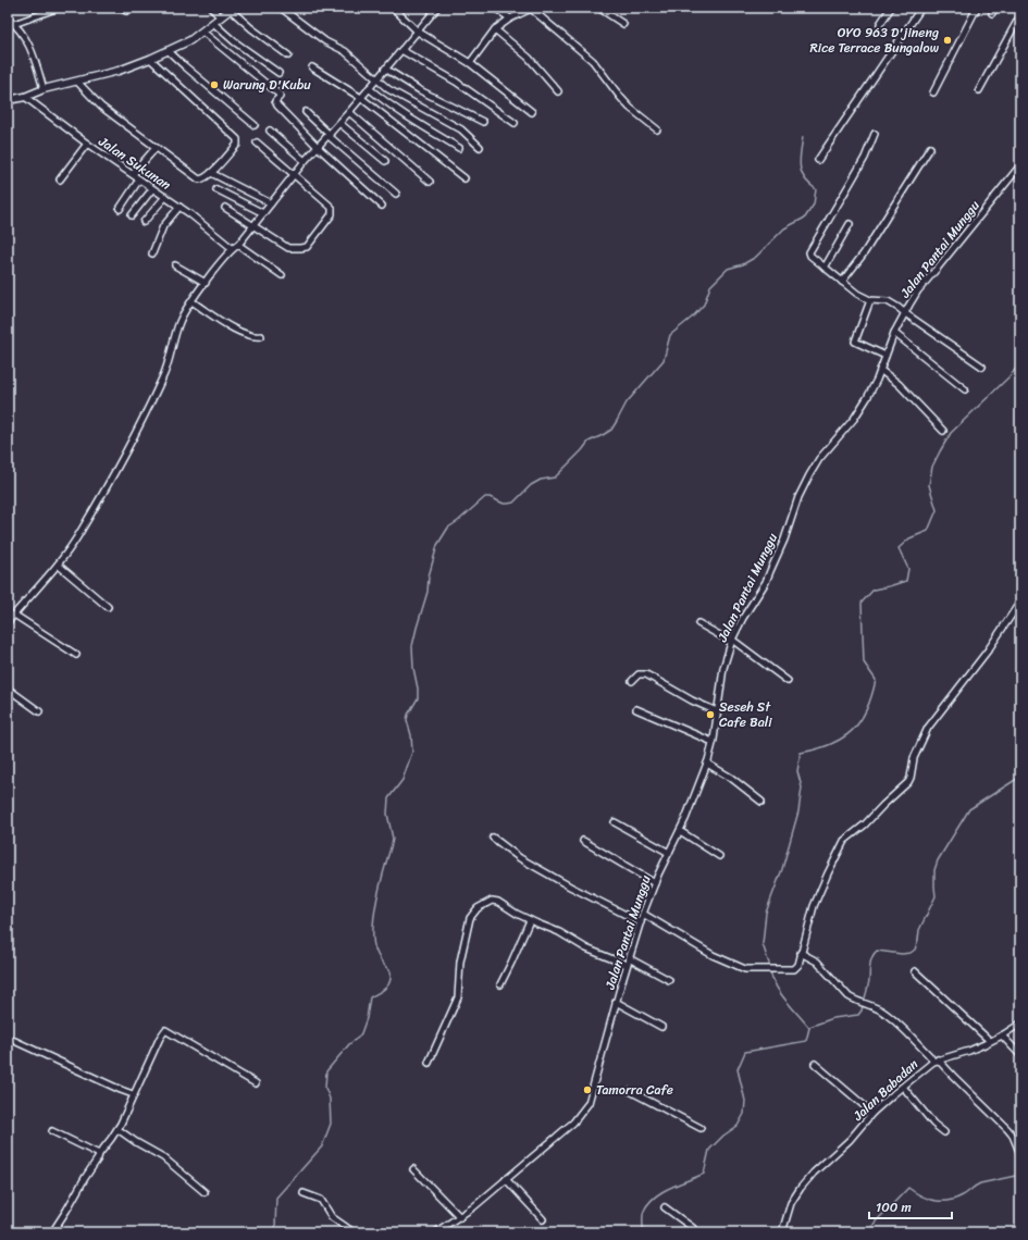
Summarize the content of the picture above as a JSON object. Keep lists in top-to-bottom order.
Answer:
{
  "streets": {
    "street": ["Jalan Sukunan", "Jalan Pantai Munggu", "Jalan Babadan"]
  },
  "places": [
    "OYO 963 D'jineng Rice Terrace Bungalow",
    "Warung D'Kubu",
    "Seseh St Cafe Bali",
    "Tamorra Cafe"
  ],
  "scale_bar": "100 m"
}
